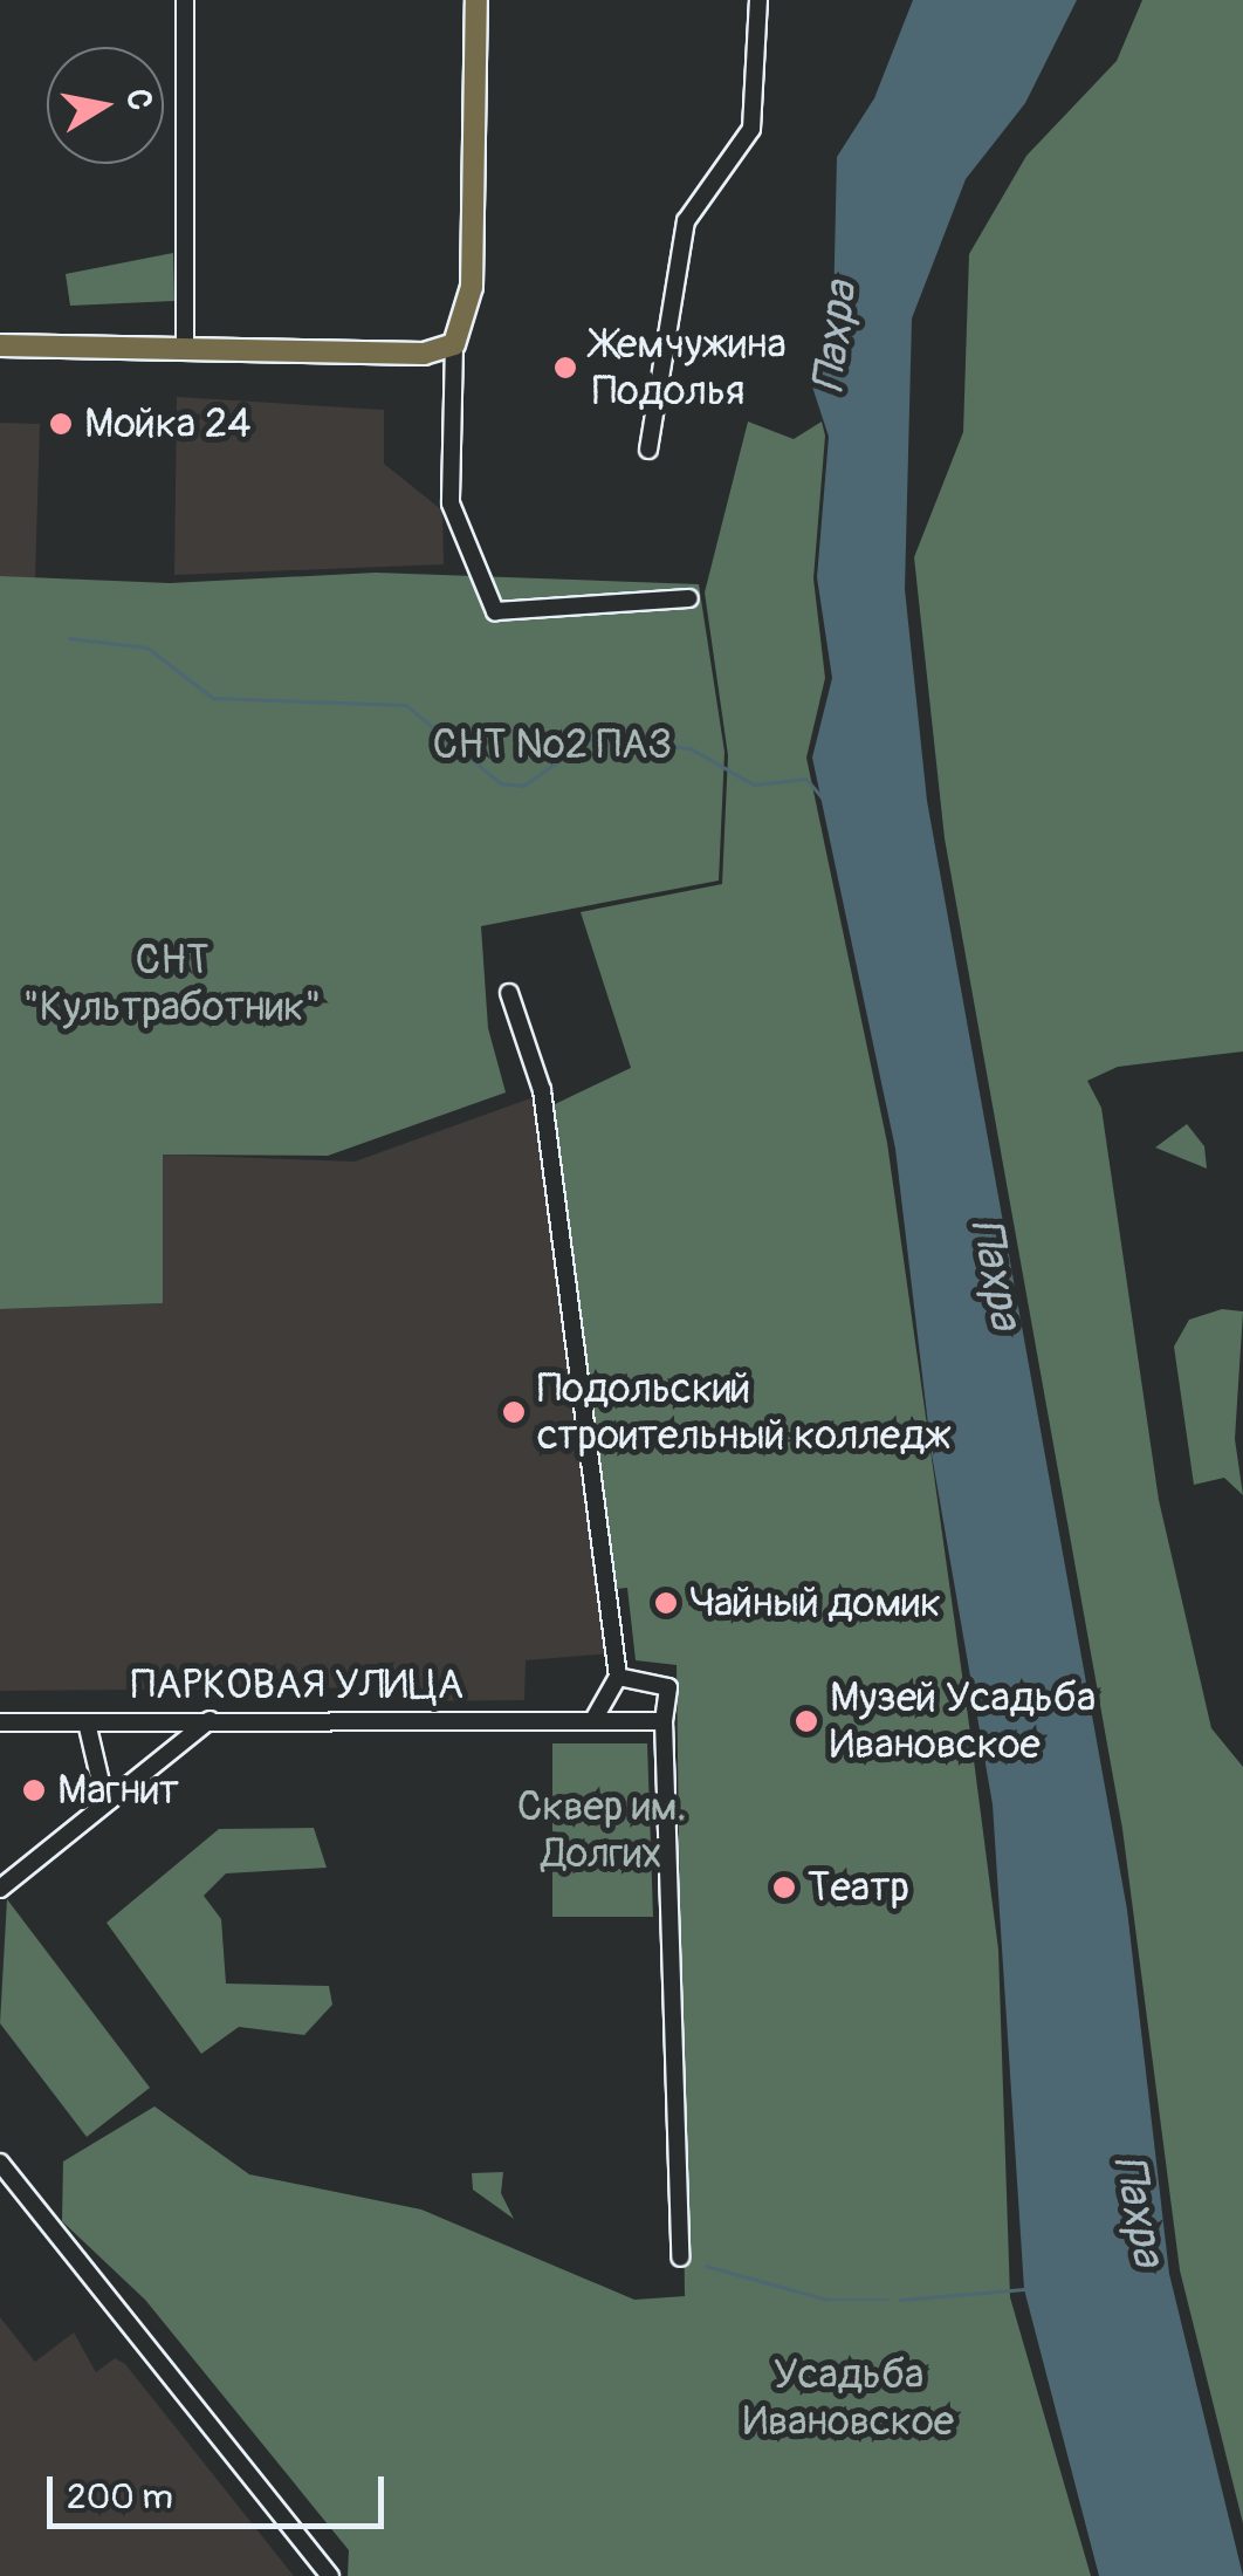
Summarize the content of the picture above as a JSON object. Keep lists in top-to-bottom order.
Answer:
{
  "streets": {
    "street": ["ПАРКОВАЯ УЛИЦА"]
  },
  "water": ["Пахра"],
  "parks": [
    "СНТ №2 ПАЗ",
    "СНТ \"Культработник\"",
    "Сквер им. Долгих",
    "Усадьба Ивановское"
  ],
  "places": [
    "Жемчужина Подолья",
    "Мойка 24",
    "Подольский строительный колледж",
    "Чайный домик",
    "Музей Усадьба Ивановское",
    "Магнит",
    "Театр"
  ],
  "scale_bar": "200 m",
  "north": "right"
}
